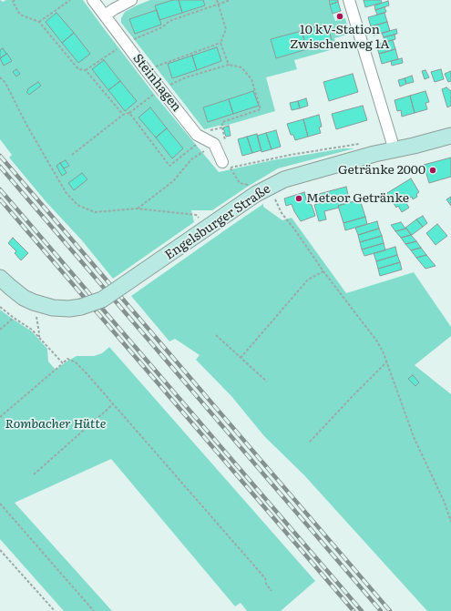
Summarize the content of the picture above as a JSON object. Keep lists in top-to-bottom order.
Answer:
{
  "streets": {
    "street": ["Steinhagen", "Engelsburger Straße"]
  },
  "parks": ["Rombacher Hütte"],
  "places": ["10 kV-Station Zwischenweg 1A", "Getränke 2000", "Meteor Getränke"]
}
